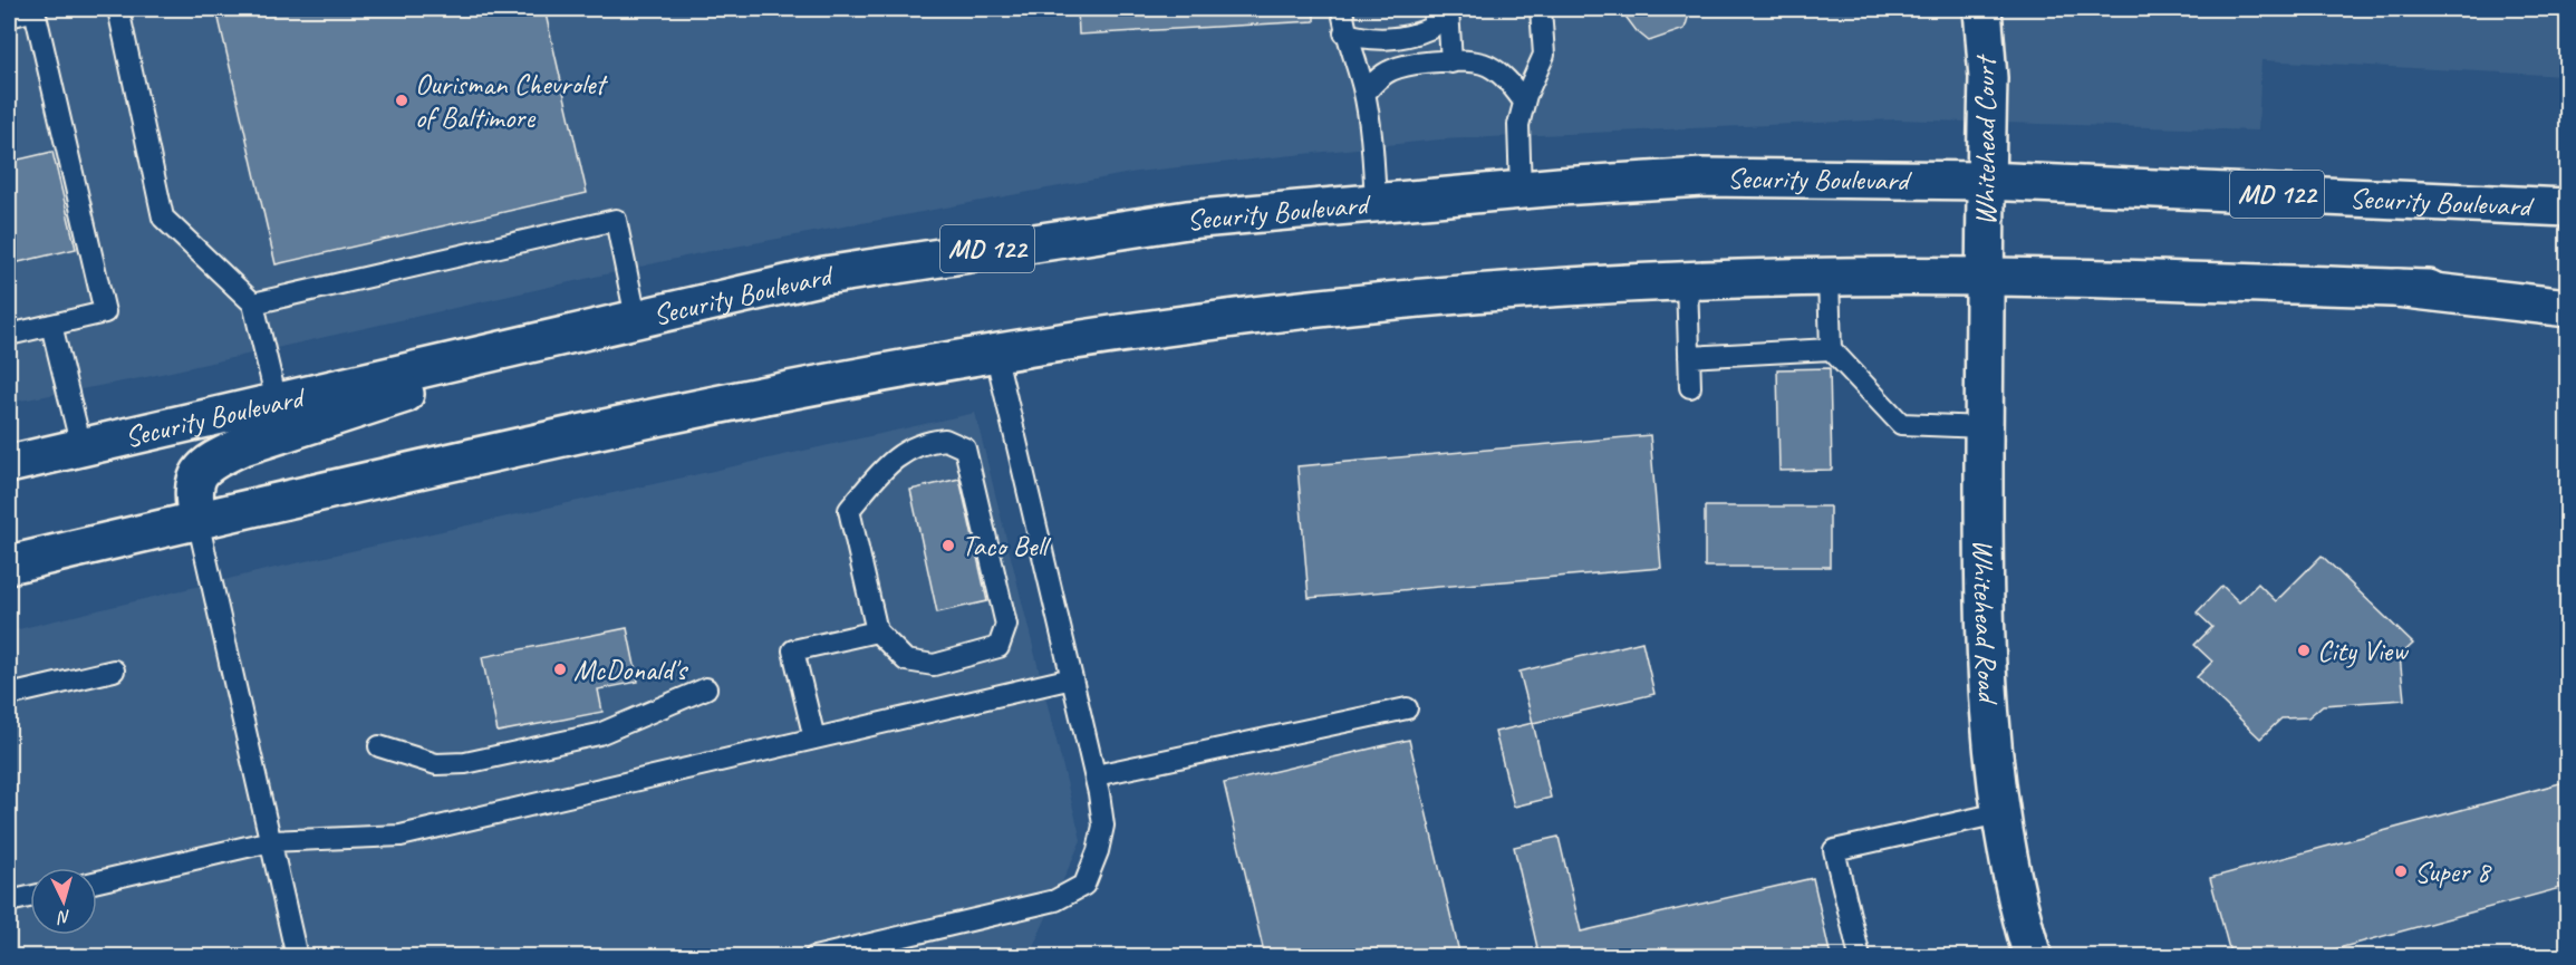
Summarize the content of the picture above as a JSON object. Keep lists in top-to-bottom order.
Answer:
{
  "streets": {
    "main road": [
      "Whitehead Court",
      "Security Boulevard",
      "MD 122",
      "Whitehead Road"
    ]
  },
  "crossings": [
    ["Whitehead Court", "Security Boulevard"],
    ["Whitehead Court", "Whitehead Road"]
  ],
  "places": [
    "Ourisman Chevrolet of Baltimore",
    "Taco Bell",
    "City View",
    "McDonald's",
    "Super 8"
  ],
  "north": "bottom"
}
